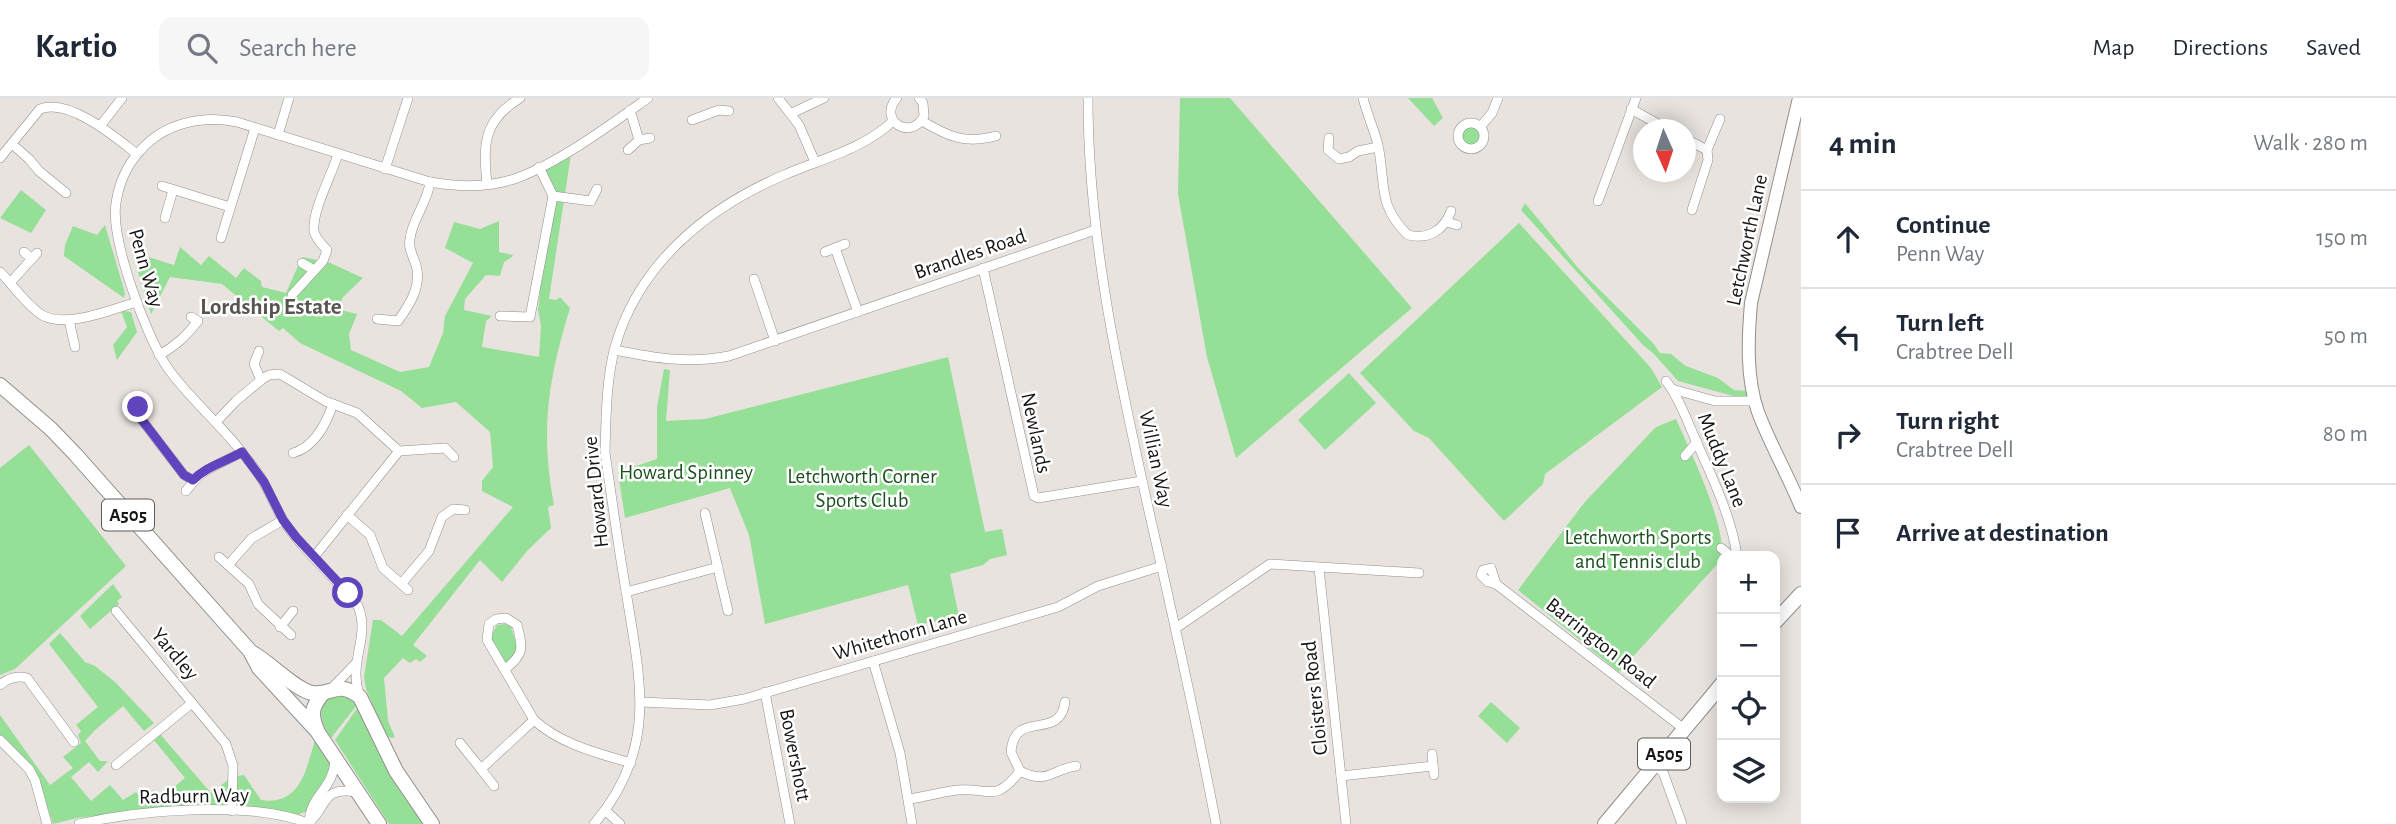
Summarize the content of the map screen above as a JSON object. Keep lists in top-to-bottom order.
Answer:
{
  "streets": {
    "main road": ["A505"],
    "street": [
      "Letchworth Lane",
      "Brandles Road",
      "Penn Way",
      "Newlands",
      "Willian Way",
      "Muddy Lane",
      "Howard Drive",
      "Whitethorn Lane",
      "Barrington Road",
      "Yardley",
      "Cloisters Road",
      "Bowershott",
      "Radburn Way"
    ]
  },
  "crossings": [
    ["Letchworth Lane", "Muddy Lane"],
    ["Brandles Road", "Newlands"],
    ["Brandles Road", "Willian Way"],
    ["Brandles Road", "Howard Drive"],
    ["Penn Way", "A505"],
    ["Newlands", "Willian Way"],
    ["Willian Way", "Whitethorn Lane"],
    ["Howard Drive", "Whitethorn Lane"],
    ["A505", "Barrington Road"],
    ["Whitethorn Lane", "Bowershott"],
    ["Yardley", "Radburn Way"]
  ],
  "districts": ["Lordship Estate"],
  "parks": ["Howard Spinney", "Letchworth Corner Sports Club", "Letchworth Sports and Tennis club"],
  "north": "bottom",
  "page": {
    "header": "Kartio",
    "search": "Search here",
    "nav": ["Map", "Directions", "Saved"],
    "heading": ["4 min", "Walk · 280 m"],
    "list": [
      ["Continue", "Penn Way", "150 m"],
      ["Turn left", "Crabtree Dell", "50 m"],
      ["Turn right", "Crabtree Dell", "80 m"],
      "Arrive at destination"
    ],
    "map_buttons": ["+", "−"]
  }
}
